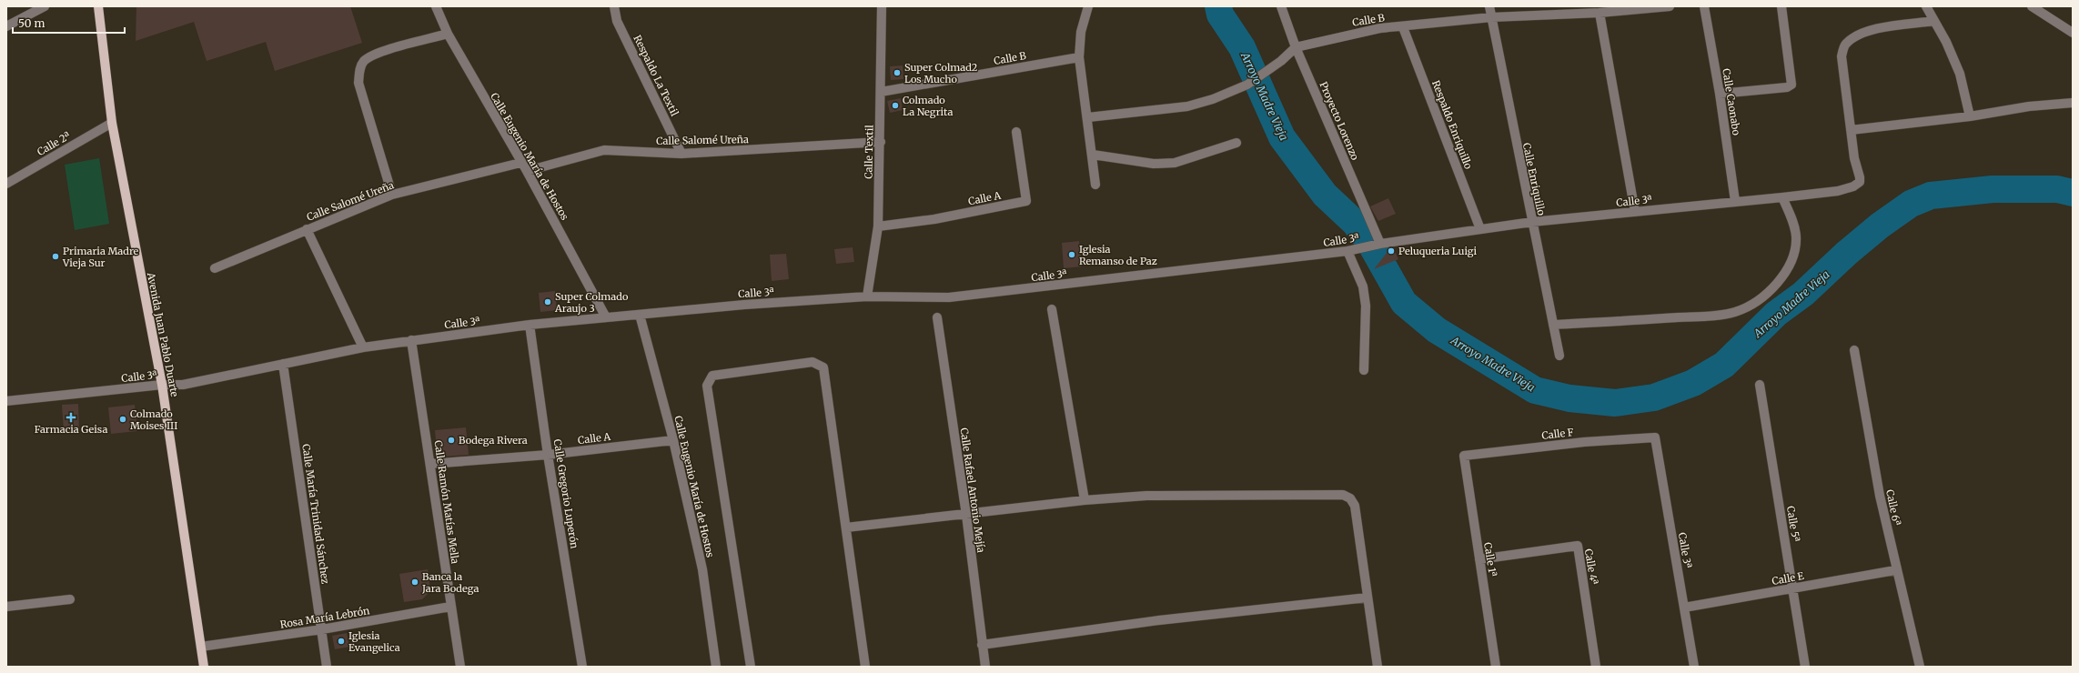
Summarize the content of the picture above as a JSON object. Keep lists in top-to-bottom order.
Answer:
{
  "streets": {
    "main road": ["Avenida Juan Pablo Duarte"],
    "street": [
      "Calle B",
      "Respaldo La Textil",
      "Calle Caonabo",
      "Proyecto Lorenzo",
      "Respaldo Enriquillo",
      "Calle Salomé Ureña",
      "Calle 2ª",
      "Calle Textil",
      "Calle Eugenio María de Hostos",
      "Calle Enriquillo",
      "Calle A",
      "Calle 3ª",
      "Calle F",
      "Calle Rafael Antonio Mejía",
      "Calle Gregorio Luperón",
      "Calle Ramón Matías Mella",
      "Calle 6ª",
      "Calle María Trinidad Sánchez",
      "Calle 5ª",
      "Calle 1ª",
      "Calle 4ª",
      "Calle E",
      "Rosa María Lebrón"
    ]
  },
  "crossings": [
    ["Calle B", "Proyecto Lorenzo"],
    ["Calle B", "Respaldo Enriquillo"],
    ["Calle B", "Calle Textil"],
    ["Calle B", "Calle Enriquillo"],
    ["Respaldo La Textil", "Calle Salomé Ureña"],
    ["Calle Caonabo", "Calle 3ª"],
    ["Proyecto Lorenzo", "Calle 3ª"],
    ["Respaldo Enriquillo", "Calle 3ª"],
    ["Calle Salomé Ureña", "Calle Textil"],
    ["Calle Salomé Ureña", "Calle Eugenio María de Hostos"],
    ["Calle 2ª", "Avenida Juan Pablo Duarte"],
    ["Calle Textil", "Calle A"],
    ["Calle Textil", "Calle 3ª"],
    ["Calle Eugenio María de Hostos", "Calle A"],
    ["Calle Eugenio María de Hostos", "Calle 3ª"],
    ["Calle Enriquillo", "Calle 3ª"],
    ["Calle A", "Calle Gregorio Luperón"],
    ["Calle A", "Calle Ramón Matías Mella"],
    ["Calle 3ª", "Avenida Juan Pablo Duarte"],
    ["Calle 3ª", "Calle F"],
    ["Calle 3ª", "Calle Gregorio Luperón"],
    ["Calle 3ª", "Calle Ramón Matías Mella"],
    ["Calle 3ª", "Calle María Trinidad Sánchez"],
    ["Calle 3ª", "Calle E"],
    ["Avenida Juan Pablo Duarte", "Rosa María Lebrón"],
    ["Calle F", "Calle 1ª"],
    ["Calle Ramón Matías Mella", "Rosa María Lebrón"],
    ["Calle 6ª", "Calle E"],
    ["Calle María Trinidad Sánchez", "Rosa María Lebrón"],
    ["Calle 5ª", "Calle E"],
    ["Calle 1ª", "Calle 4ª"]
  ],
  "water": ["Arroyo Madre Vieja"],
  "places": {
    "other": [
      "Super Colmad2 Los Mucho",
      "Colmado La Negrita",
      "Peluqueria Luigi",
      "Iglesia Remanso de Paz",
      "Primaria Madre Vieja Sur",
      "Super Colmado Araujo 3",
      "Colmado Moises III",
      "Bodega Rivera",
      "Banca la Jara Bodega",
      "Iglesia Evangelica"
    ],
    "health": ["Farmacia Geisa"]
  },
  "scale_bar": "50 m"
}
